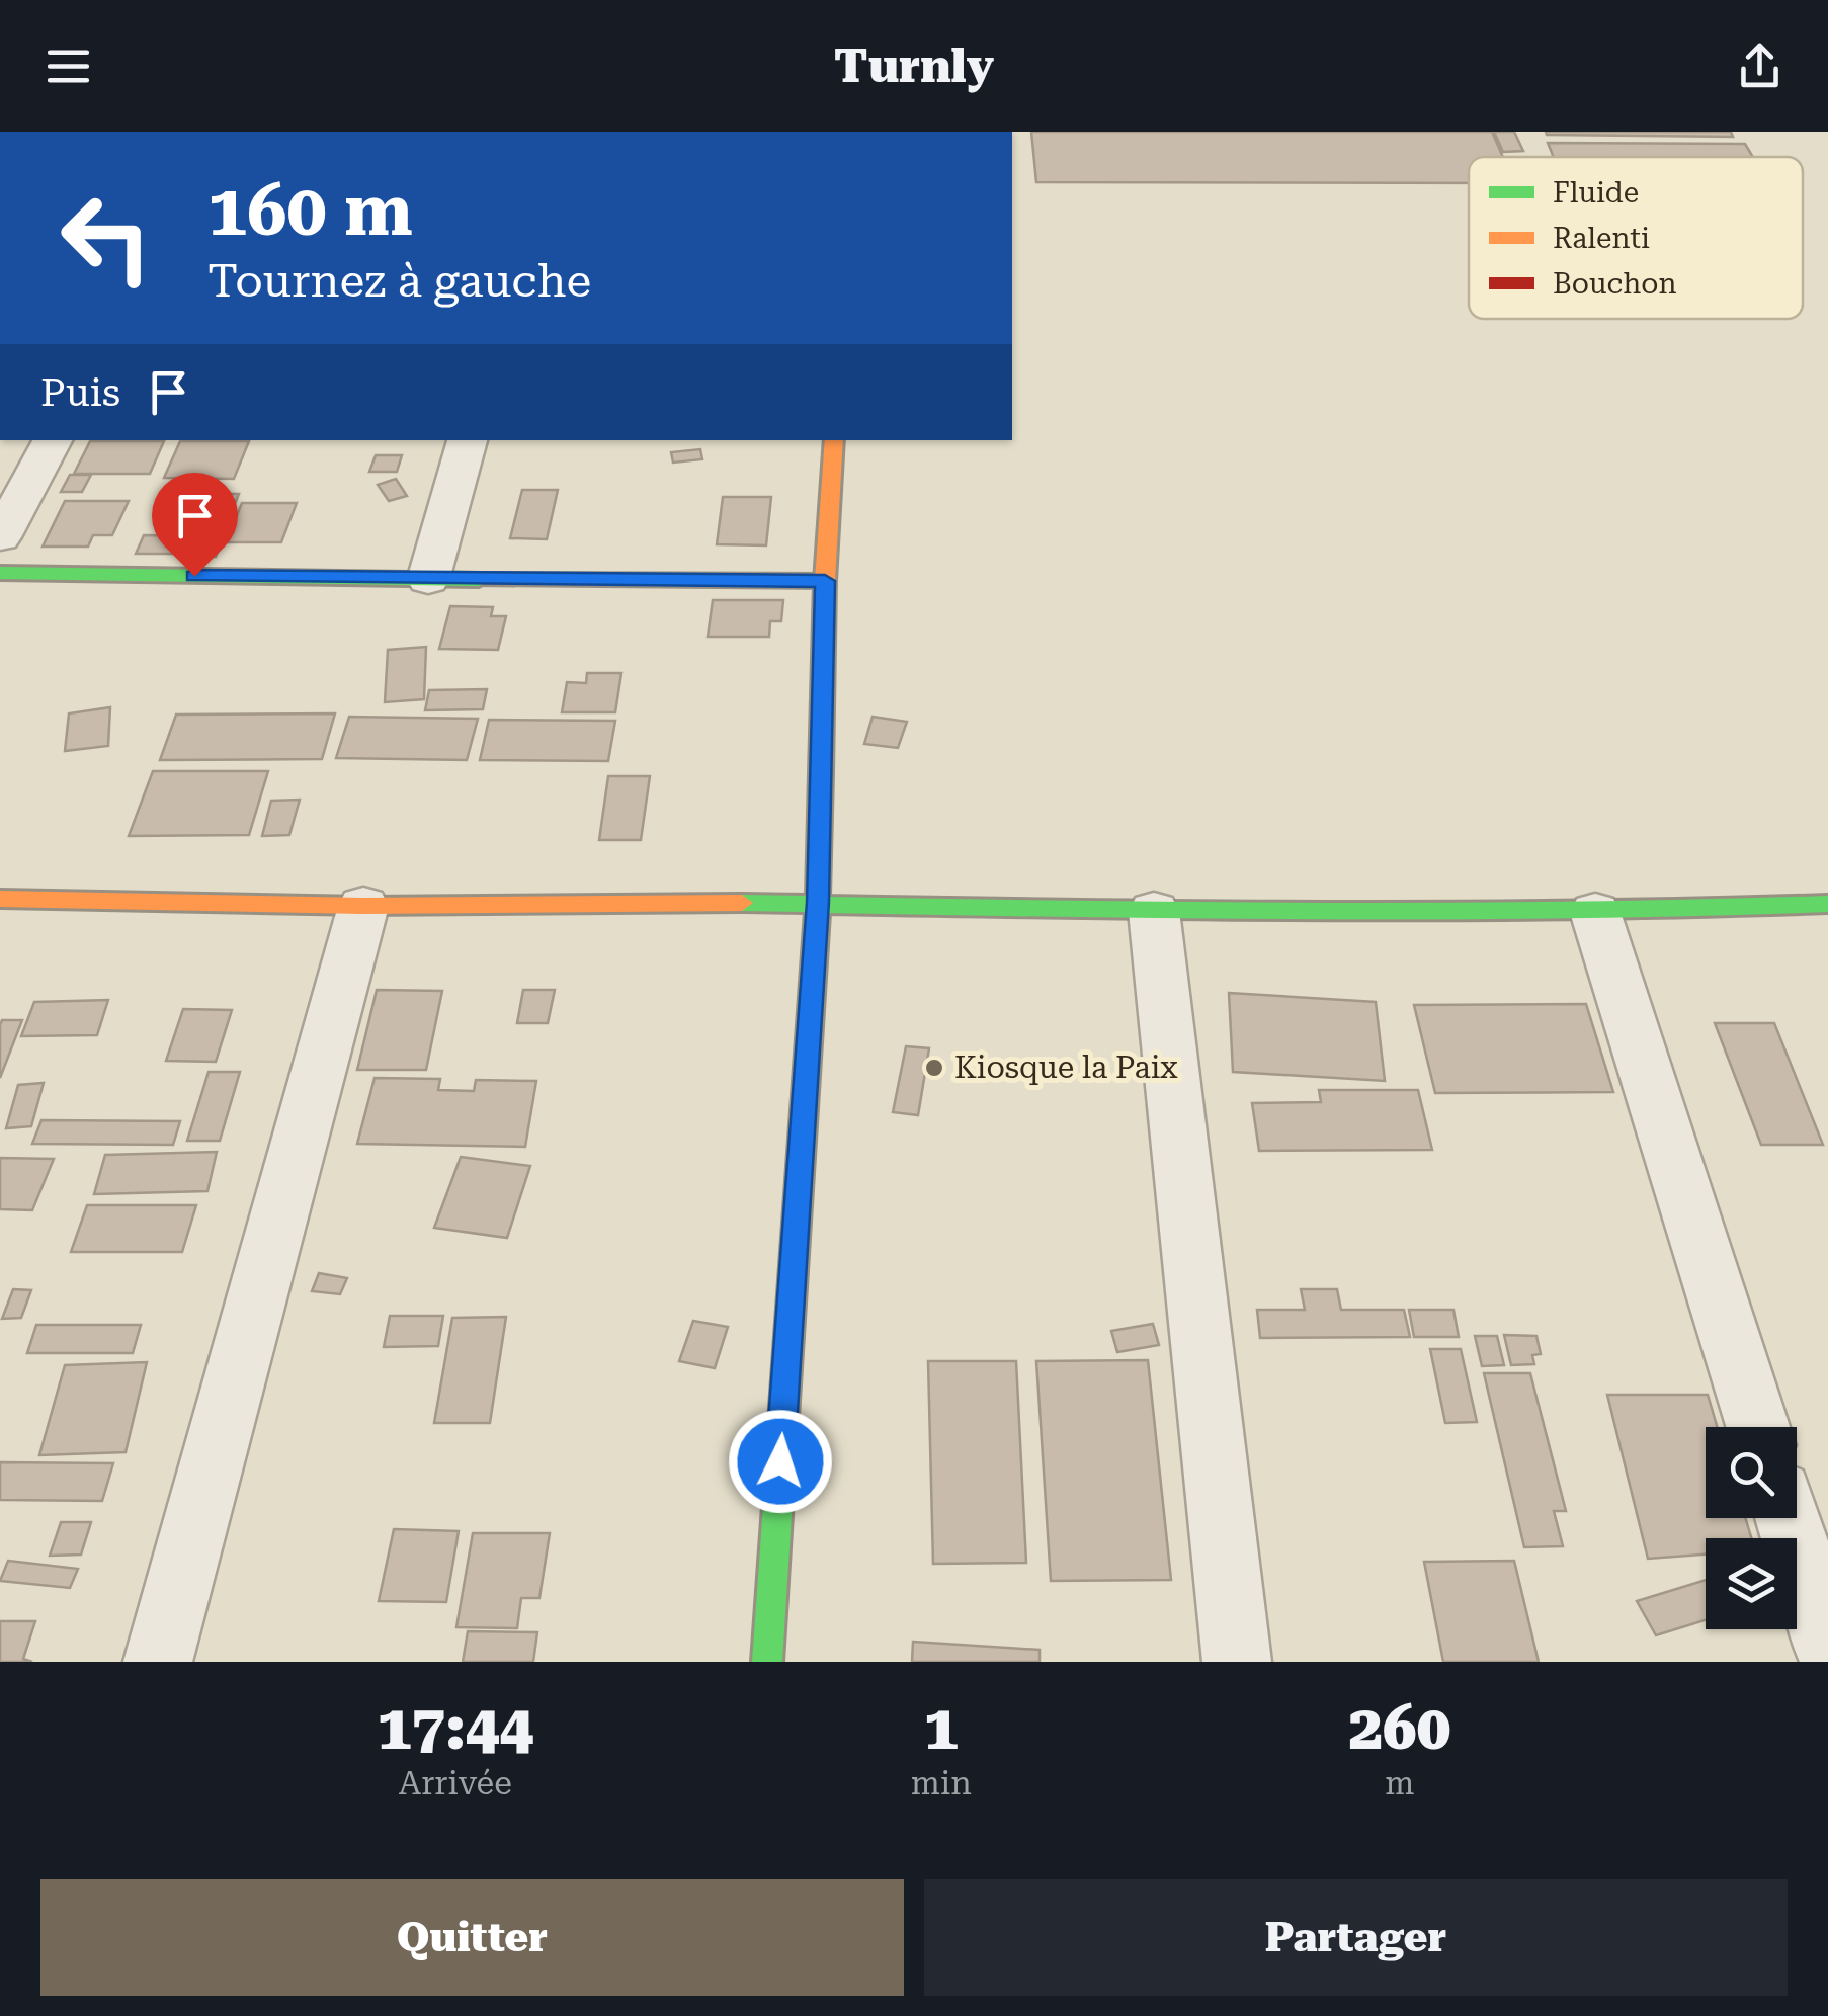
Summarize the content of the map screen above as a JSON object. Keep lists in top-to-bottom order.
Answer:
{
  "places": ["Kiosque la Paix"],
  "legend": ["Fluide", "Ralenti", "Bouchon"],
  "page": {
    "header": "Turnly",
    "turn": ["160 m", "Tournez à gauche"],
    "then": "Puis",
    "eta": [
      "17:44",
      "Arrivée",
      "1",
      "min",
      "260",
      "m"
    ],
    "buttons": ["Quitter", "Partager"]
  }
}
